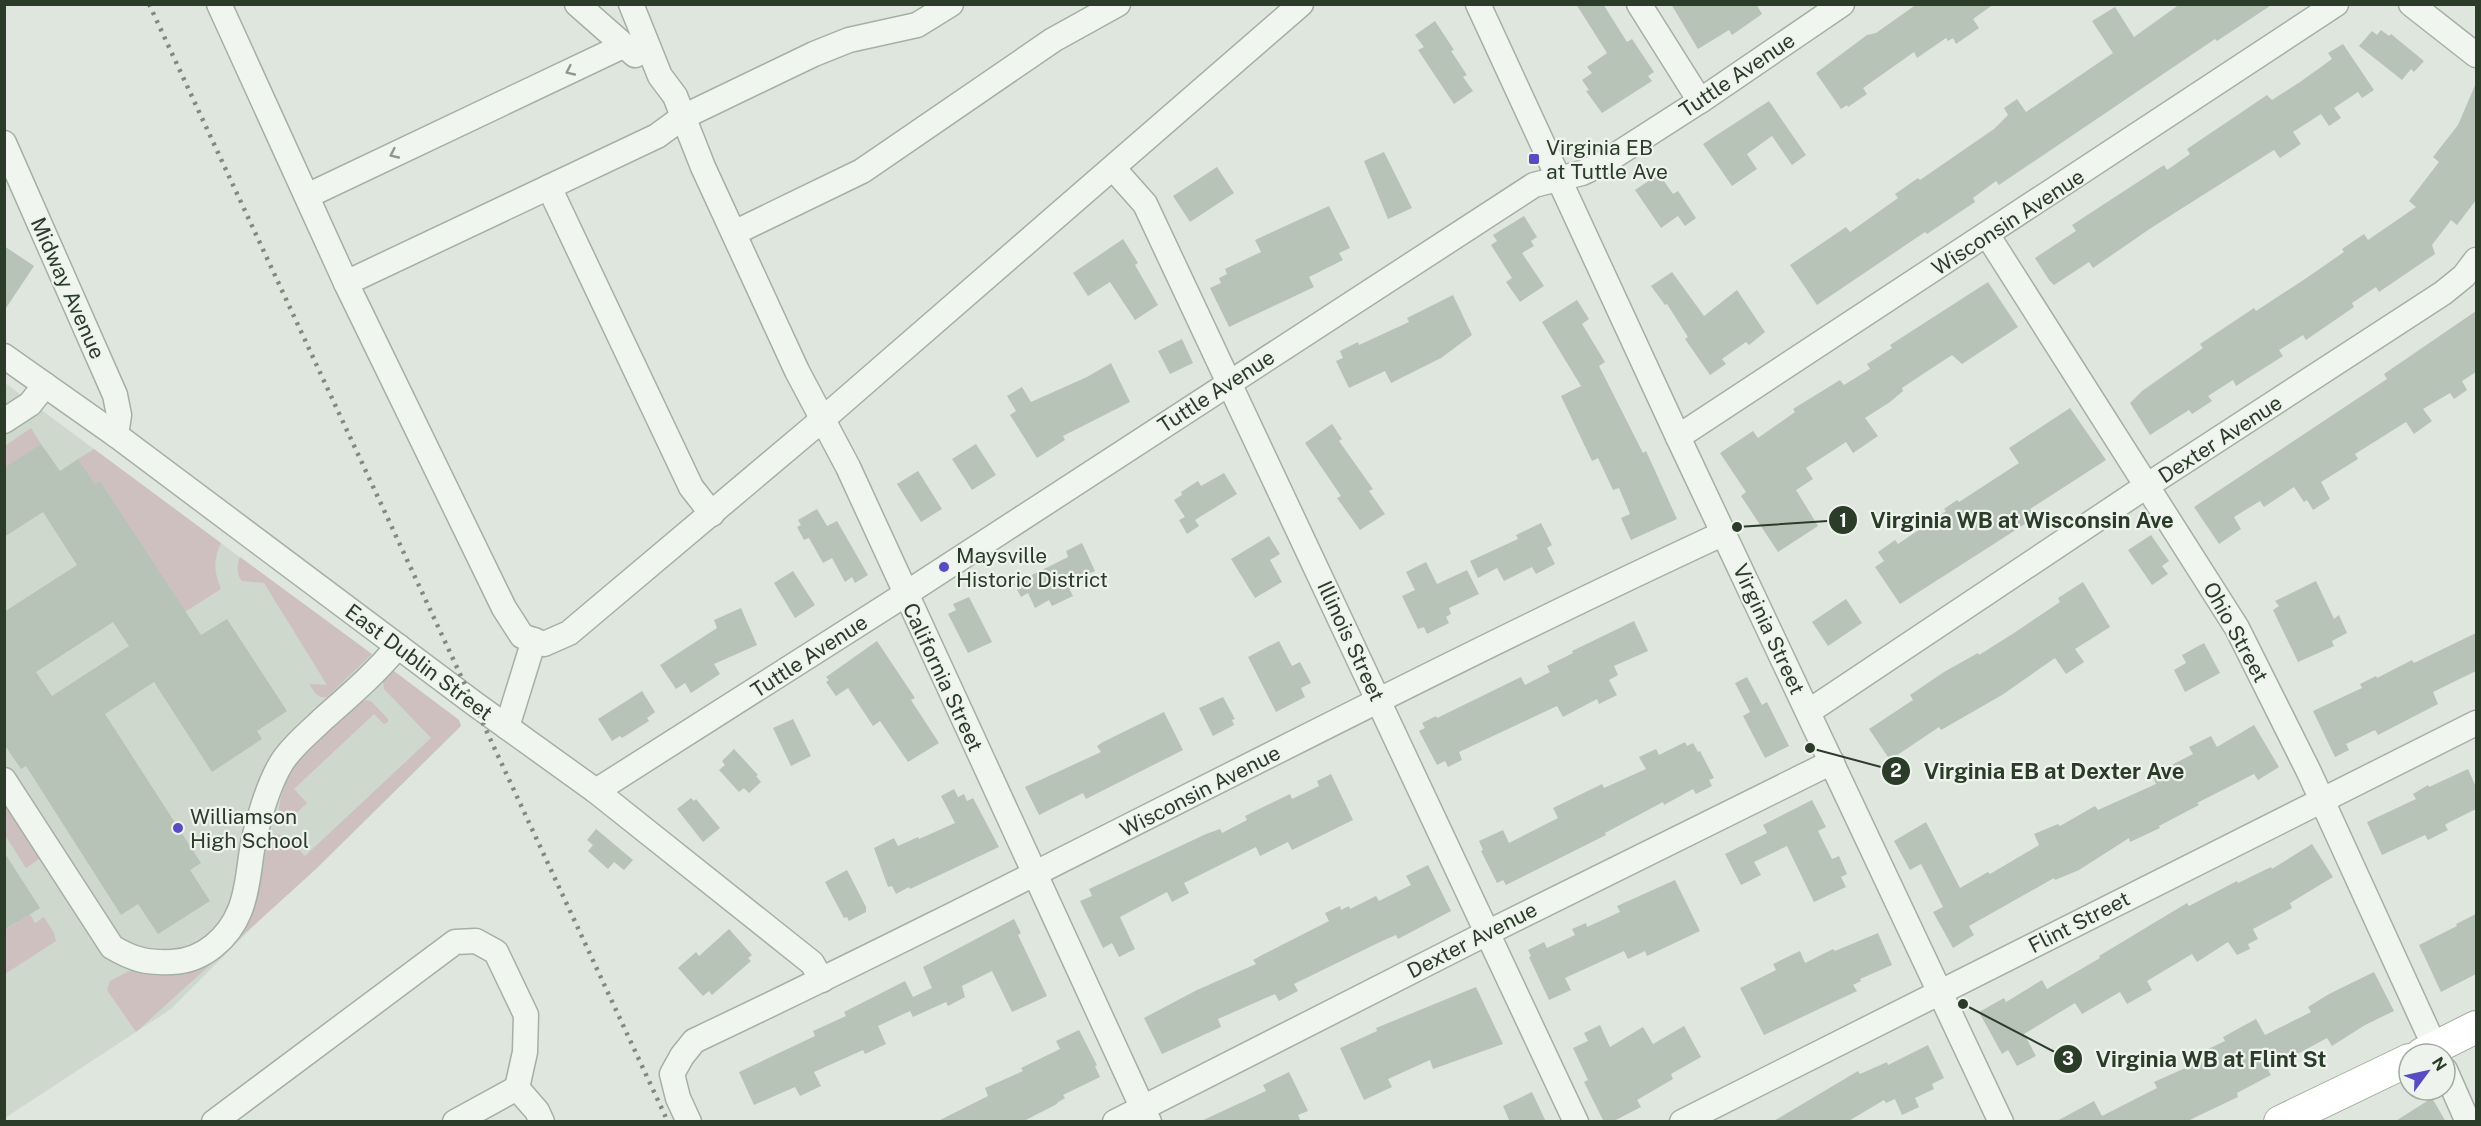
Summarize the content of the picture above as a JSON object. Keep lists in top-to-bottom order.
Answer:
{
  "streets": {
    "street": [
      "Tuttle Avenue",
      "Wisconsin Avenue",
      "Midway Avenue",
      "Dexter Avenue",
      "Virginia Street",
      "Ohio Street",
      "Illinois Street",
      "East Dublin Street",
      "California Street",
      "Flint Street"
    ]
  },
  "crossings": [
    ["Tuttle Avenue", "Virginia Street"],
    ["Tuttle Avenue", "Illinois Street"],
    ["Tuttle Avenue", "East Dublin Street"],
    ["Tuttle Avenue", "California Street"],
    ["Wisconsin Avenue", "Virginia Street"],
    ["Wisconsin Avenue", "Ohio Street"],
    ["Wisconsin Avenue", "Illinois Street"],
    ["Wisconsin Avenue", "East Dublin Street"],
    ["Wisconsin Avenue", "California Street"],
    ["Midway Avenue", "East Dublin Street"],
    ["Dexter Avenue", "Virginia Street"],
    ["Dexter Avenue", "Ohio Street"],
    ["Dexter Avenue", "Illinois Street"],
    ["Dexter Avenue", "California Street"],
    ["Virginia Street", "Flint Street"],
    ["Ohio Street", "Flint Street"]
  ],
  "places": {
    "transit": ["Virginia EB at Tuttle Ave"],
    "other": [
      "Virginia WB at Wisconsin Ave",
      "Maysville Historic District",
      "Virginia EB at Dexter Ave",
      "Williamson High School",
      "Virginia WB at Flint St"
    ]
  },
  "north": "top right"
}
